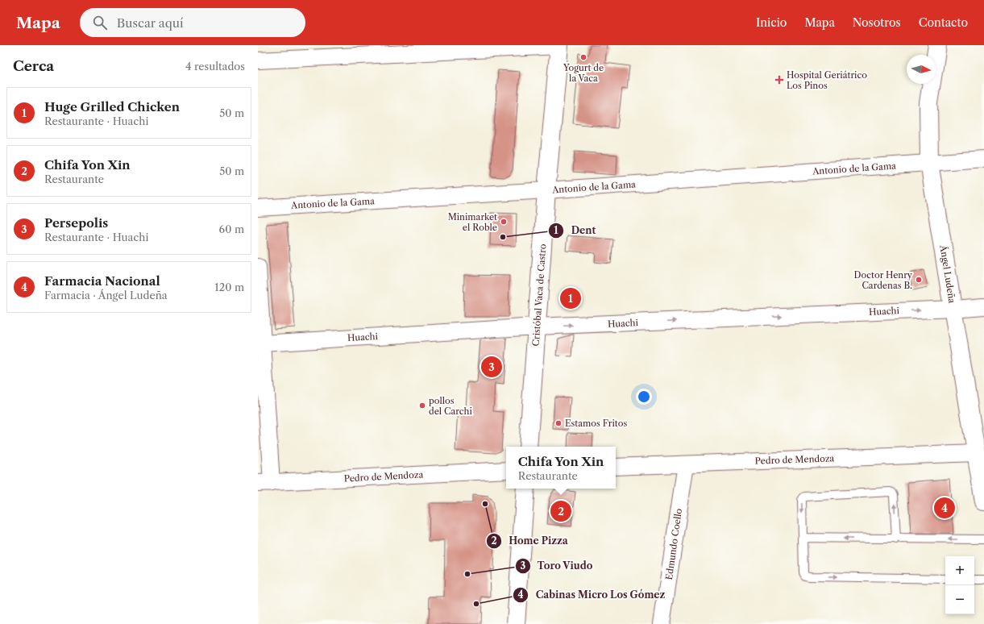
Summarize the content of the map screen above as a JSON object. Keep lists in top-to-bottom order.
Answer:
{
  "streets": {
    "main road": ["Ángel Ludeña", "Cristóbal Vaca de Castro"],
    "street": [
      "Antonio de la Gama",
      "Huachi",
      "Pedro de Mendoza",
      "Edmundo Coello"
    ]
  },
  "crossings": [
    ["Antonio de la Gama", "Ángel Ludeña"],
    ["Antonio de la Gama", "Cristóbal Vaca de Castro"],
    ["Ángel Ludeña", "Huachi"],
    ["Ángel Ludeña", "Pedro de Mendoza"],
    ["Cristóbal Vaca de Castro", "Huachi"],
    ["Pedro de Mendoza", "Edmundo Coello"]
  ],
  "one_way": ["Huachi"],
  "places": {
    "other": [
      "Yogurt de la Vaca",
      "Minimarket el Roble",
      "Dent",
      "Doctor Henry Cardenas B.",
      "pollos del Carchi",
      "Estamos Fritos",
      "Home Pizza",
      "Toro Viudo",
      "Cabinas Micro Los Gómez"
    ],
    "health": ["Hospital Geriátrico Los Pinos"]
  },
  "north": "right",
  "page": {
    "header": "Mapa",
    "search": "Buscar aquí",
    "nav": [
      "Inicio",
      "Mapa",
      "Nosotros",
      "Contacto"
    ],
    "heading": ["Cerca", "4 resultados"],
    "list": [
      {
        "mark": "1",
        "name": "Huge Grilled Chicken",
        "note": "Restaurante · Huachi",
        "value": "50 m"
      },
      {
        "mark": "2",
        "name": "Chifa Yon Xin",
        "note": "Restaurante",
        "value": "50 m"
      },
      {
        "mark": "3",
        "name": "Persepolis",
        "note": "Restaurante · Huachi",
        "value": "60 m"
      },
      {
        "mark": "4",
        "name": "Farmacia Nacional",
        "note": "Farmacia · Ángel Ludeña",
        "value": "120 m"
      }
    ],
    "pins": [
      "1",
      "3",
      "4",
      "2"
    ],
    "popup": ["Chifa Yon Xin", "Restaurante"],
    "map_buttons": ["+", "−"]
  }
}
